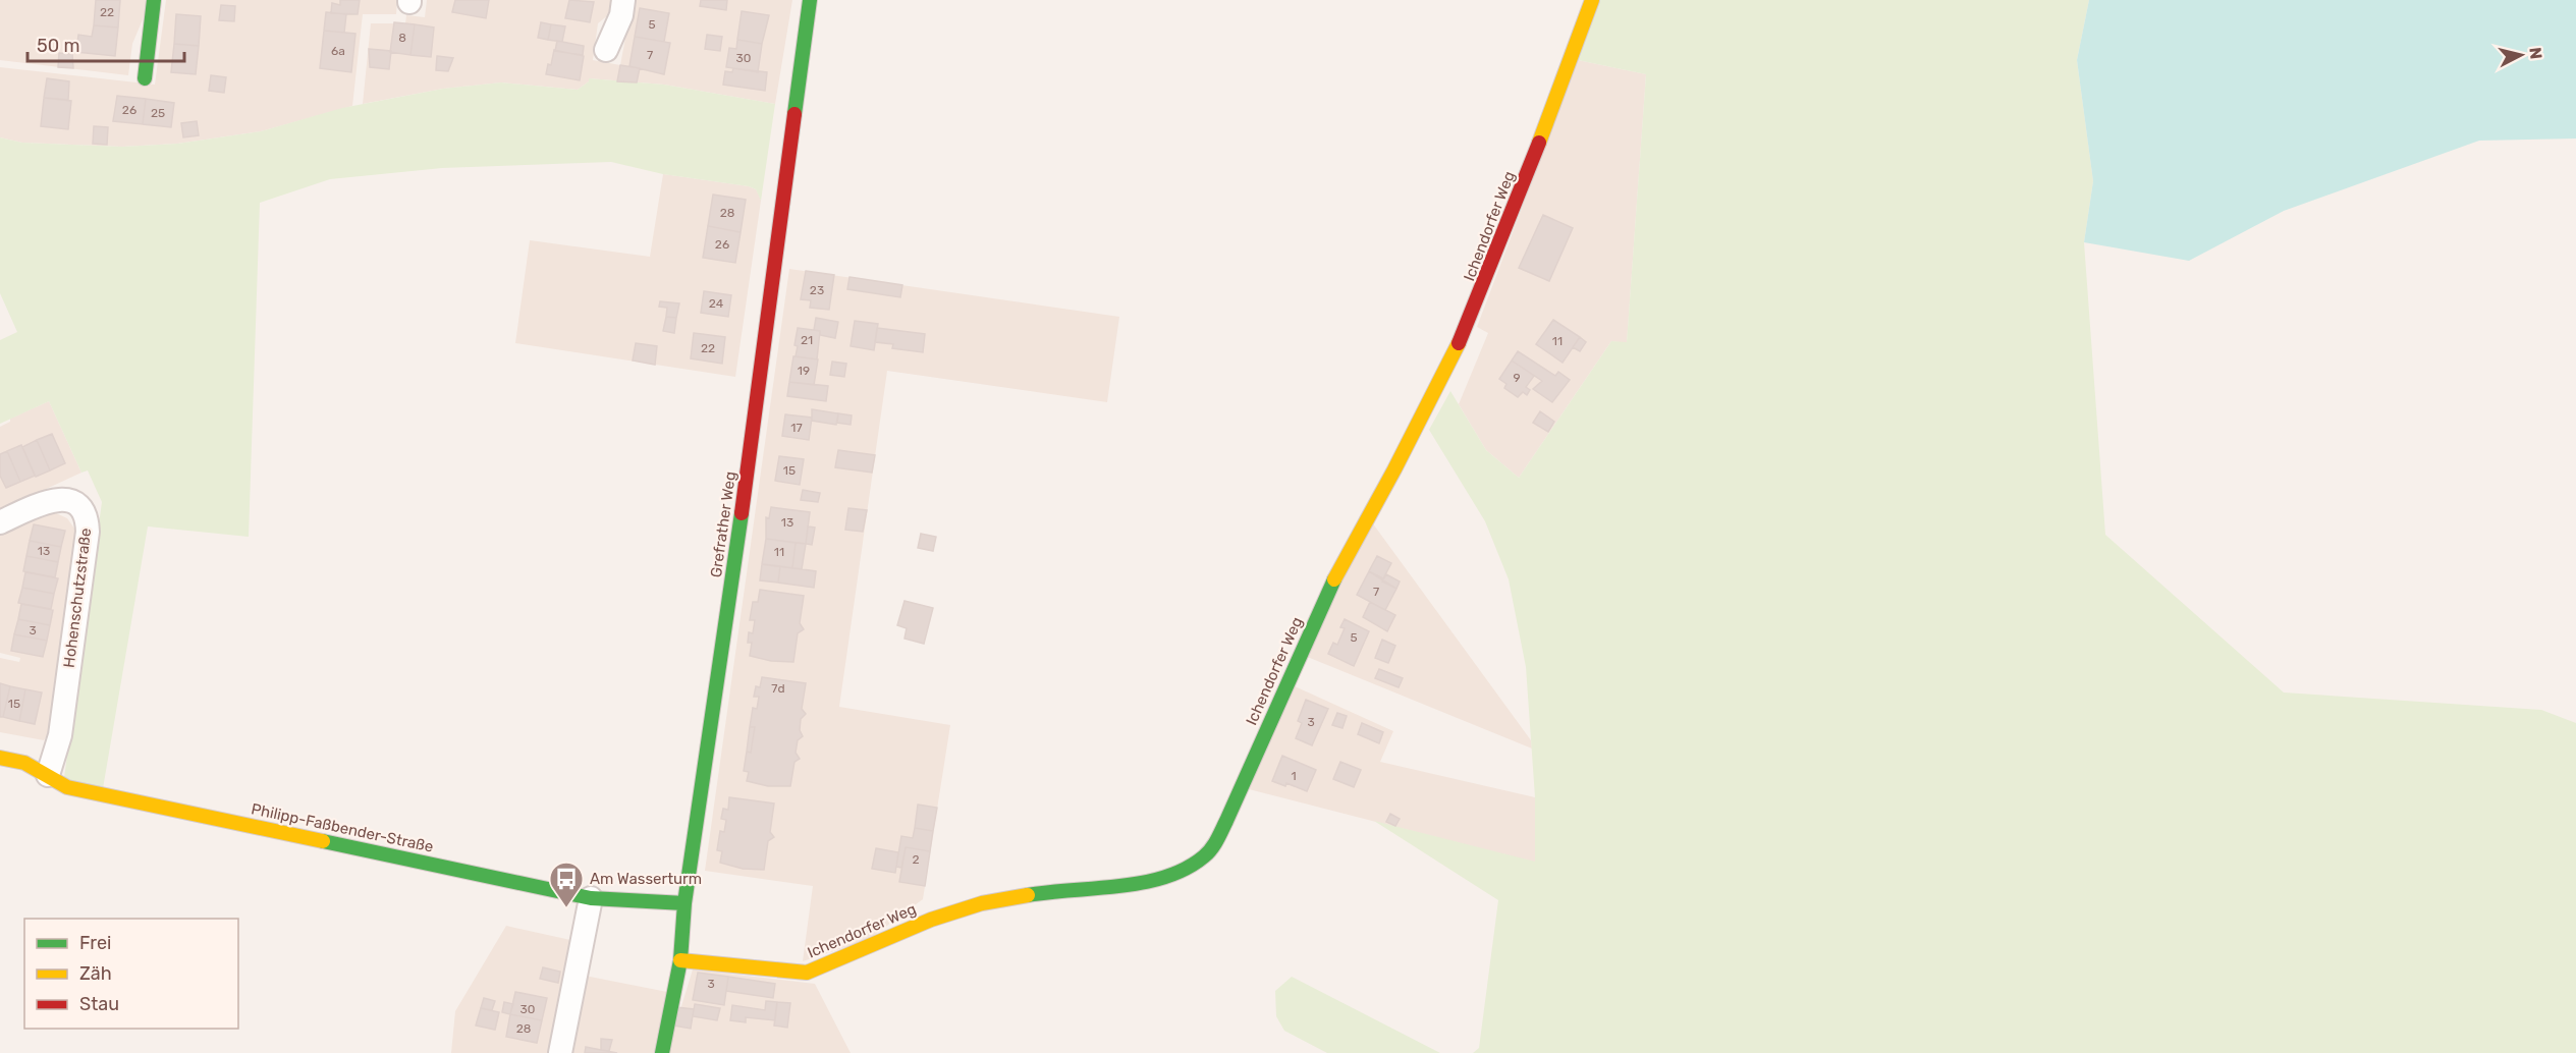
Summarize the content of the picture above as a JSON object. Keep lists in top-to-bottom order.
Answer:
{
  "streets": {
    "street": [
      "Ichendorfer Weg",
      "Grefrather Weg",
      "Hohenschutzstraße",
      "Philipp-Faßbender-Straße"
    ]
  },
  "crossings": [
    ["Ichendorfer Weg", "Grefrather Weg"],
    ["Grefrather Weg", "Philipp-Faßbender-Straße"],
    ["Hohenschutzstraße", "Philipp-Faßbender-Straße"]
  ],
  "places": {
    "bus stop": ["Am Wasserturm"]
  },
  "house_numbers": [
    "22",
    "5",
    "8",
    "6a",
    "7",
    "30",
    "26",
    "25",
    "28",
    "26",
    "23",
    "24",
    "21",
    "11",
    "22",
    "19",
    "9",
    "17",
    "15",
    "13",
    "13",
    "11",
    "7",
    "3",
    "5",
    "7d",
    "15",
    "3",
    "1",
    "2",
    "3",
    "30",
    "28"
  ],
  "legend": ["Frei", "Zäh", "Stau"],
  "scale_bar": "50 m",
  "north": "right"
}
